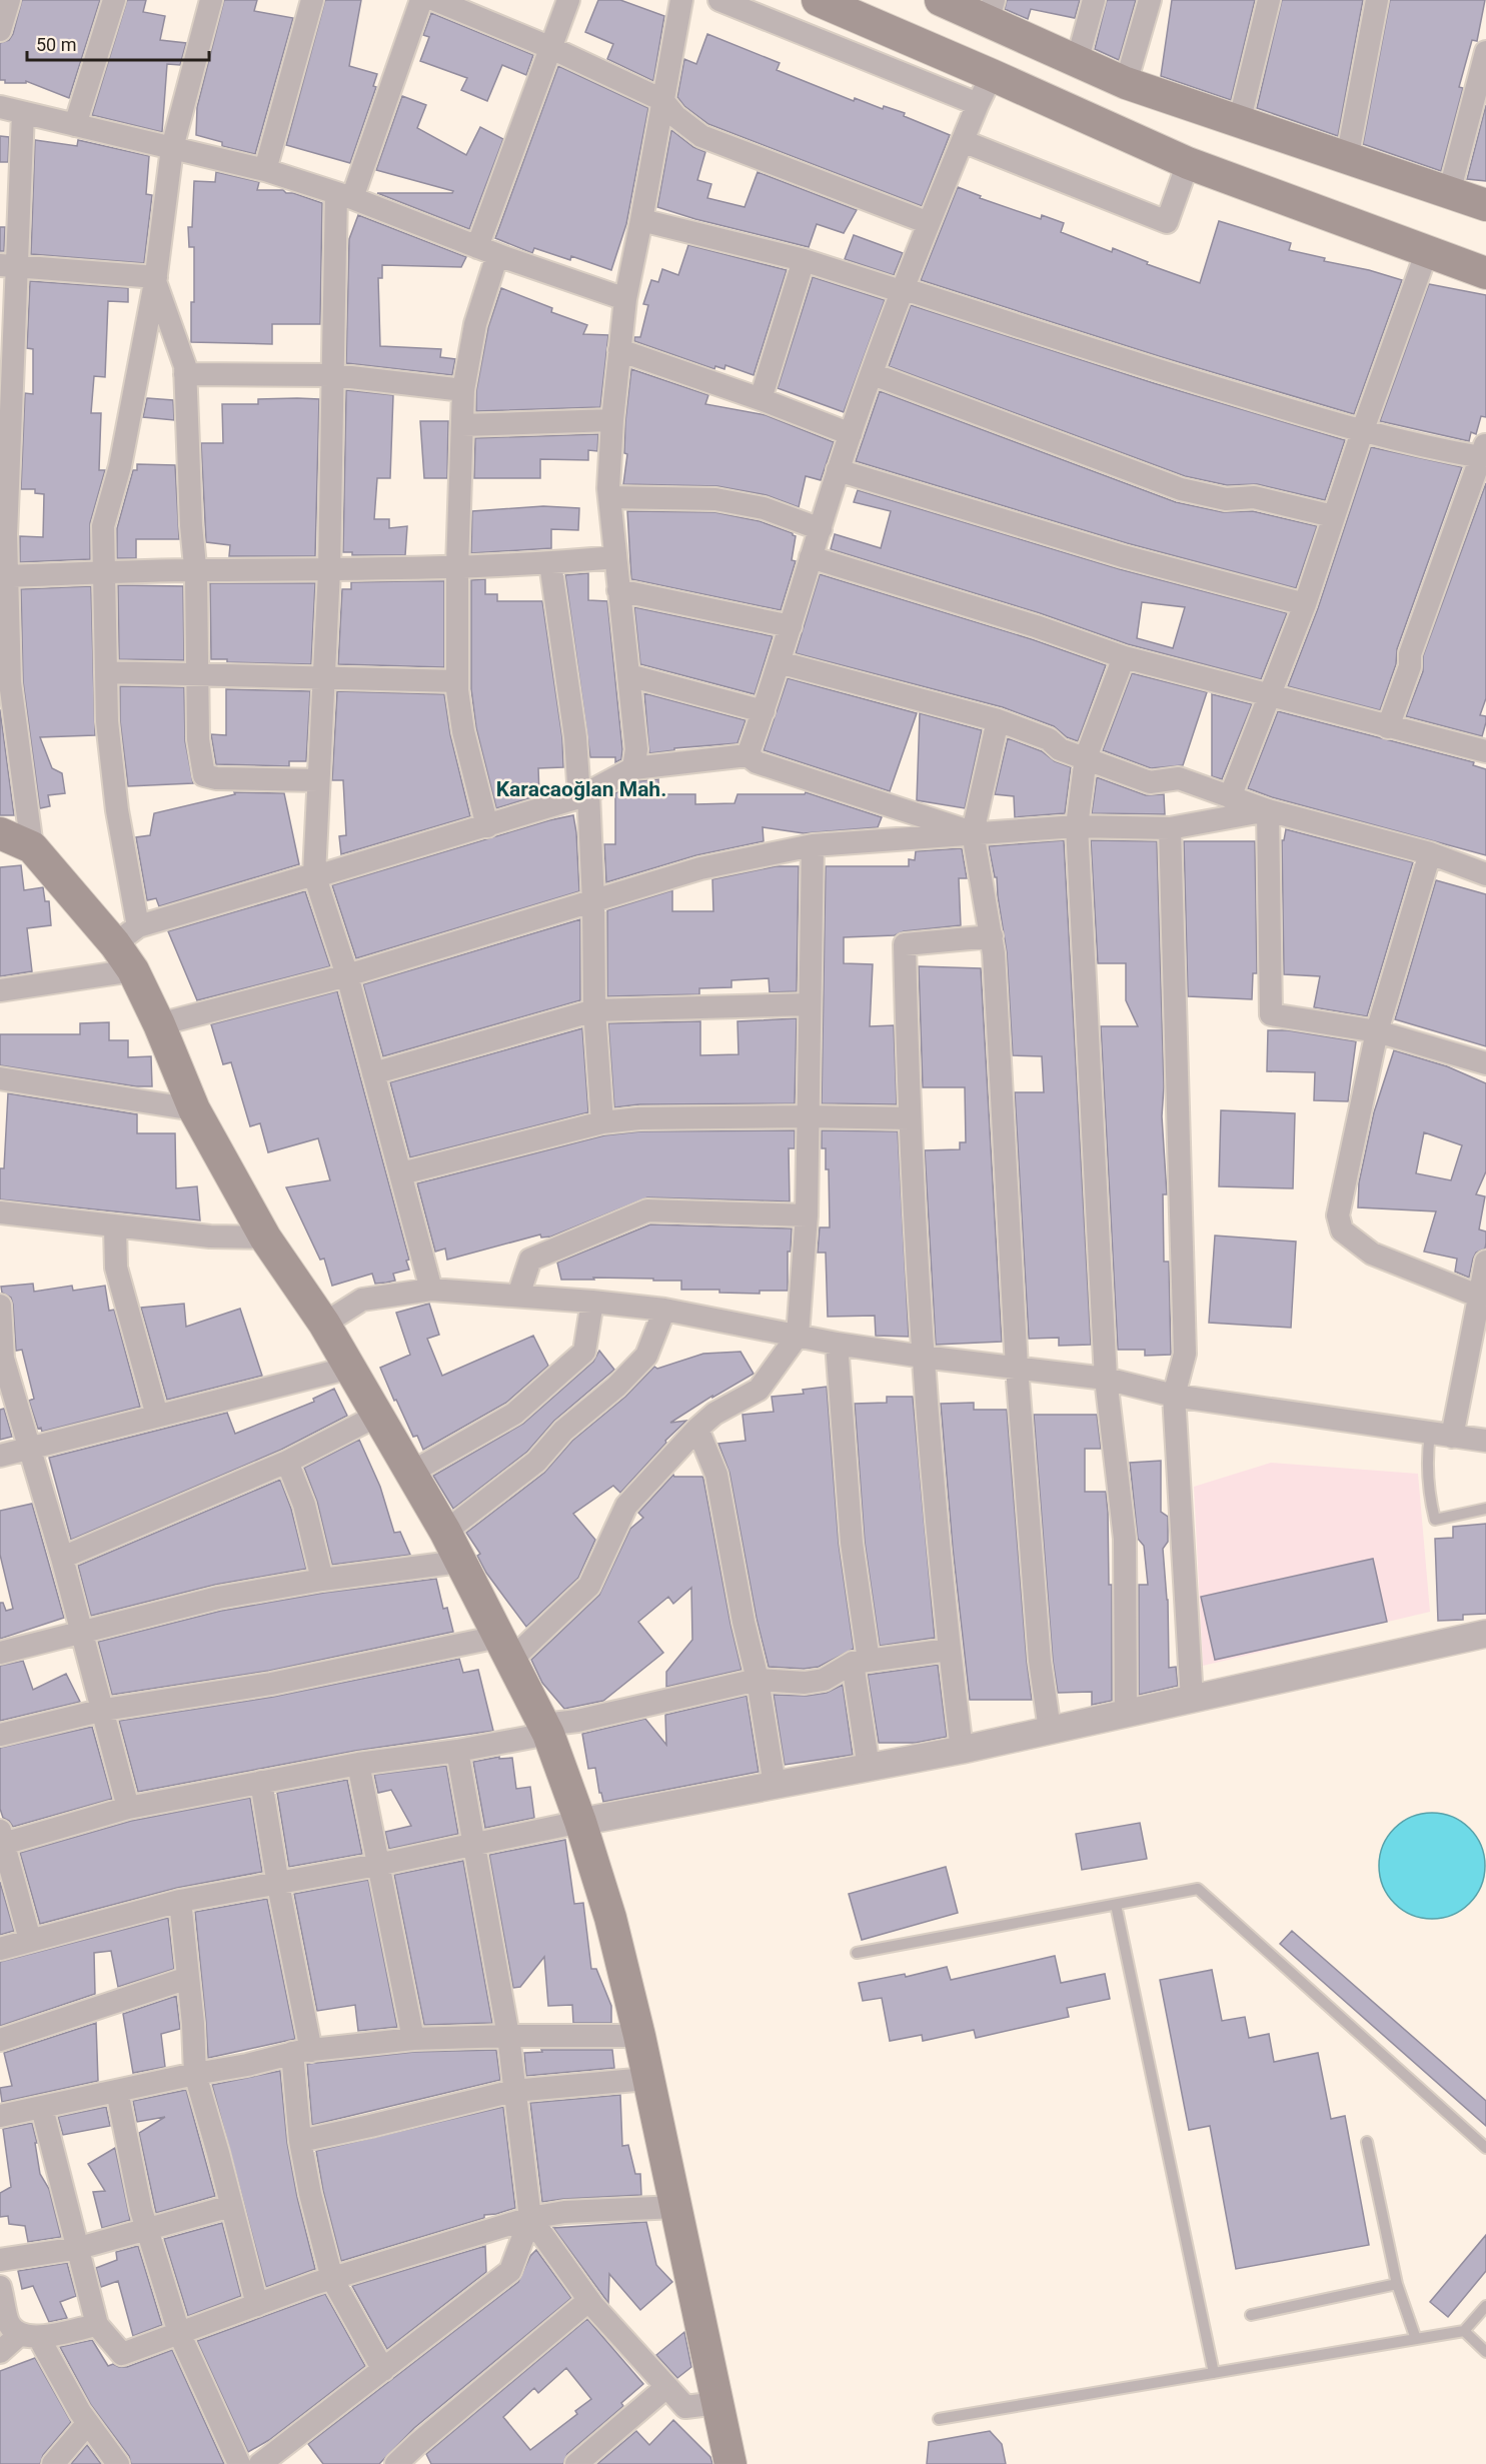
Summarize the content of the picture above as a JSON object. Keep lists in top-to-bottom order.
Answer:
{
  "districts": ["Karacaoğlan Mah."],
  "scale_bar": "50 m"
}
